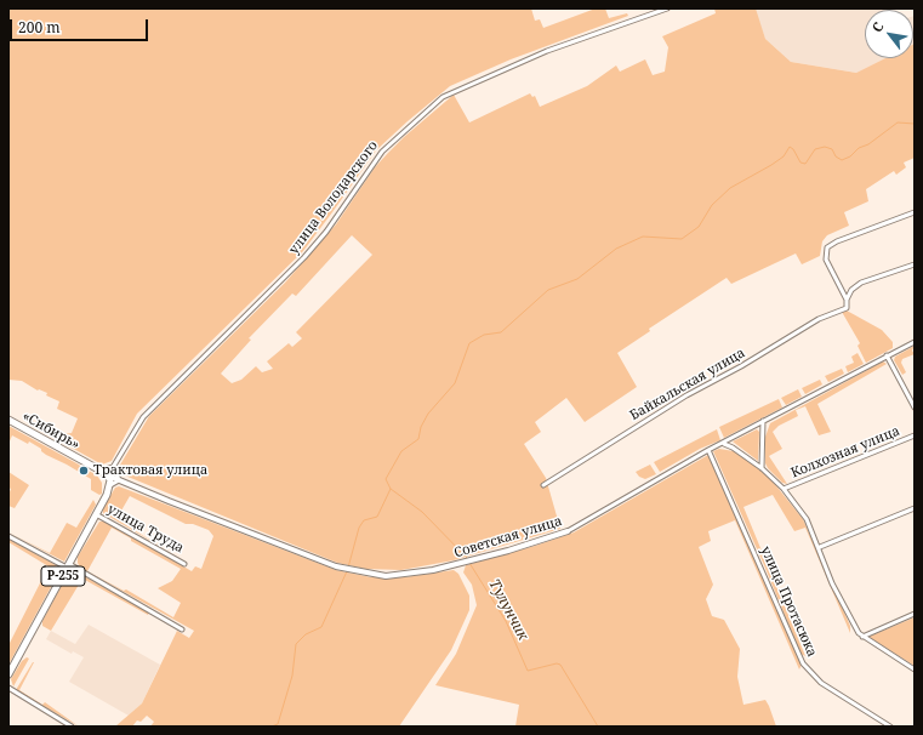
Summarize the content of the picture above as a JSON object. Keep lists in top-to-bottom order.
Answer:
{
  "streets": {
    "highway": ["«Сибирь»", "Р-255"],
    "street": [
      "улица Володарского",
      "Байкальская улица",
      "Колхозная улица",
      "улица Труда",
      "Советская улица",
      "улица Протасюка"
    ]
  },
  "crossings": [
    ["улица Володарского", "«Сибирь»"],
    ["улица Володарского", "Советская улица"],
    ["«Сибирь»", "Советская улица"],
    ["улица Труда", "Р-255"],
    ["Советская улица", "улица Протасюка"]
  ],
  "water": ["Тулунчик"],
  "places": ["Трактовая улица"],
  "scale_bar": "200 m",
  "north": "top left"
}
